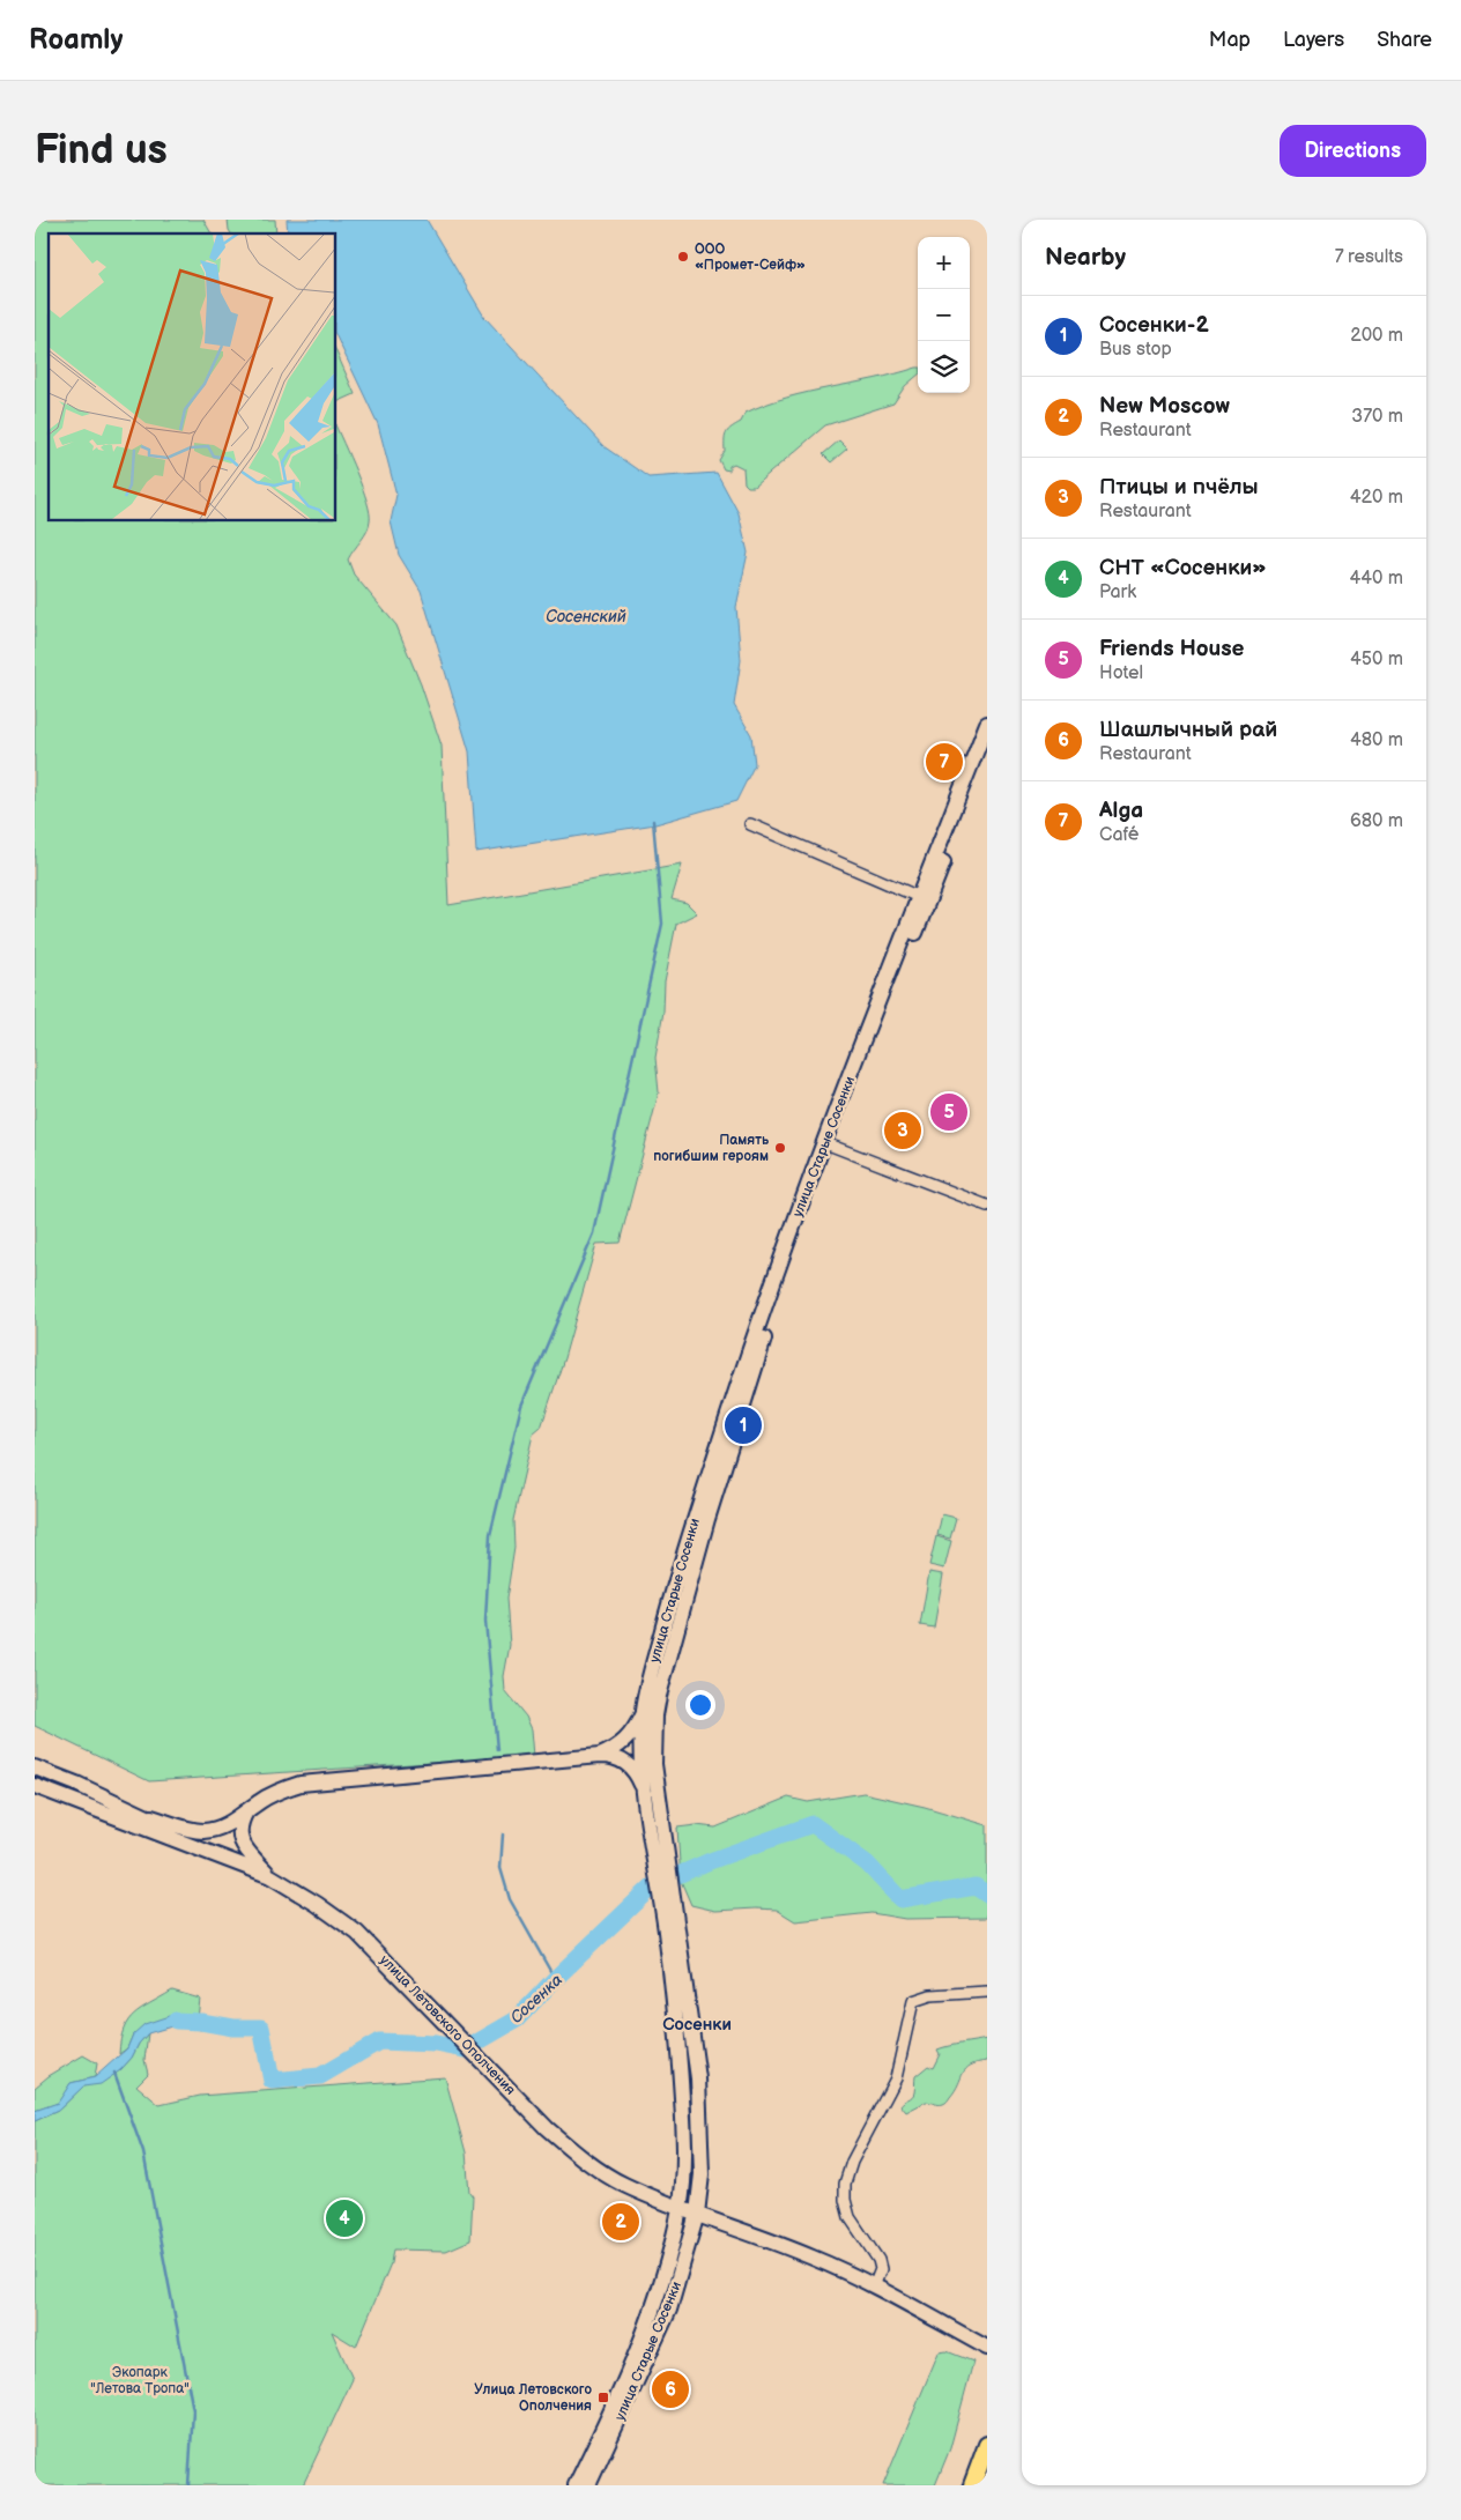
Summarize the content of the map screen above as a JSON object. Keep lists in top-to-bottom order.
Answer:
{
  "streets": {
    "main road": ["улица Старые Сосенки", "улица Летовского Ополчения"]
  },
  "crossings": [
    ["улица Старые Сосенки", "улица Летовского Ополчения"]
  ],
  "districts": ["Сосенки"],
  "water": ["Сосенский", "Сосенка"],
  "parks": ["Экопарк \"Летова Тропа\""],
  "places": {
    "other": ["ООО «Промет-Сейф»", "Память погибшим героям"],
    "transit": ["Улица Летовского Ополчения"]
  },
  "page": {
    "header": "Roamly",
    "nav": ["Map", "Layers", "Share"],
    "buttons": "Directions",
    "title": "Find us",
    "heading": ["Nearby", "7 results"],
    "map_buttons": ["+", "−"],
    "list": [
      {
        "mark": "1",
        "name": "Сосенки-2",
        "note": "Bus stop",
        "value": "200 m"
      },
      {
        "mark": "2",
        "name": "New Moscow",
        "note": "Restaurant",
        "value": "370 m"
      },
      {
        "mark": "3",
        "name": "Птицы и пчёлы",
        "note": "Restaurant",
        "value": "420 m"
      },
      {
        "mark": "4",
        "name": "СНТ «Сосенки»",
        "note": "Park",
        "value": "440 m"
      },
      {
        "mark": "5",
        "name": "Friends House",
        "note": "Hotel",
        "value": "450 m"
      },
      {
        "mark": "6",
        "name": "Шашлычный рай",
        "note": "Restaurant",
        "value": "480 m"
      },
      {
        "mark": "7",
        "name": "Alga",
        "note": "Café",
        "value": "680 m"
      }
    ],
    "pins": [
      "7",
      "5",
      "3",
      "1",
      "4",
      "2",
      "6"
    ]
  }
}
